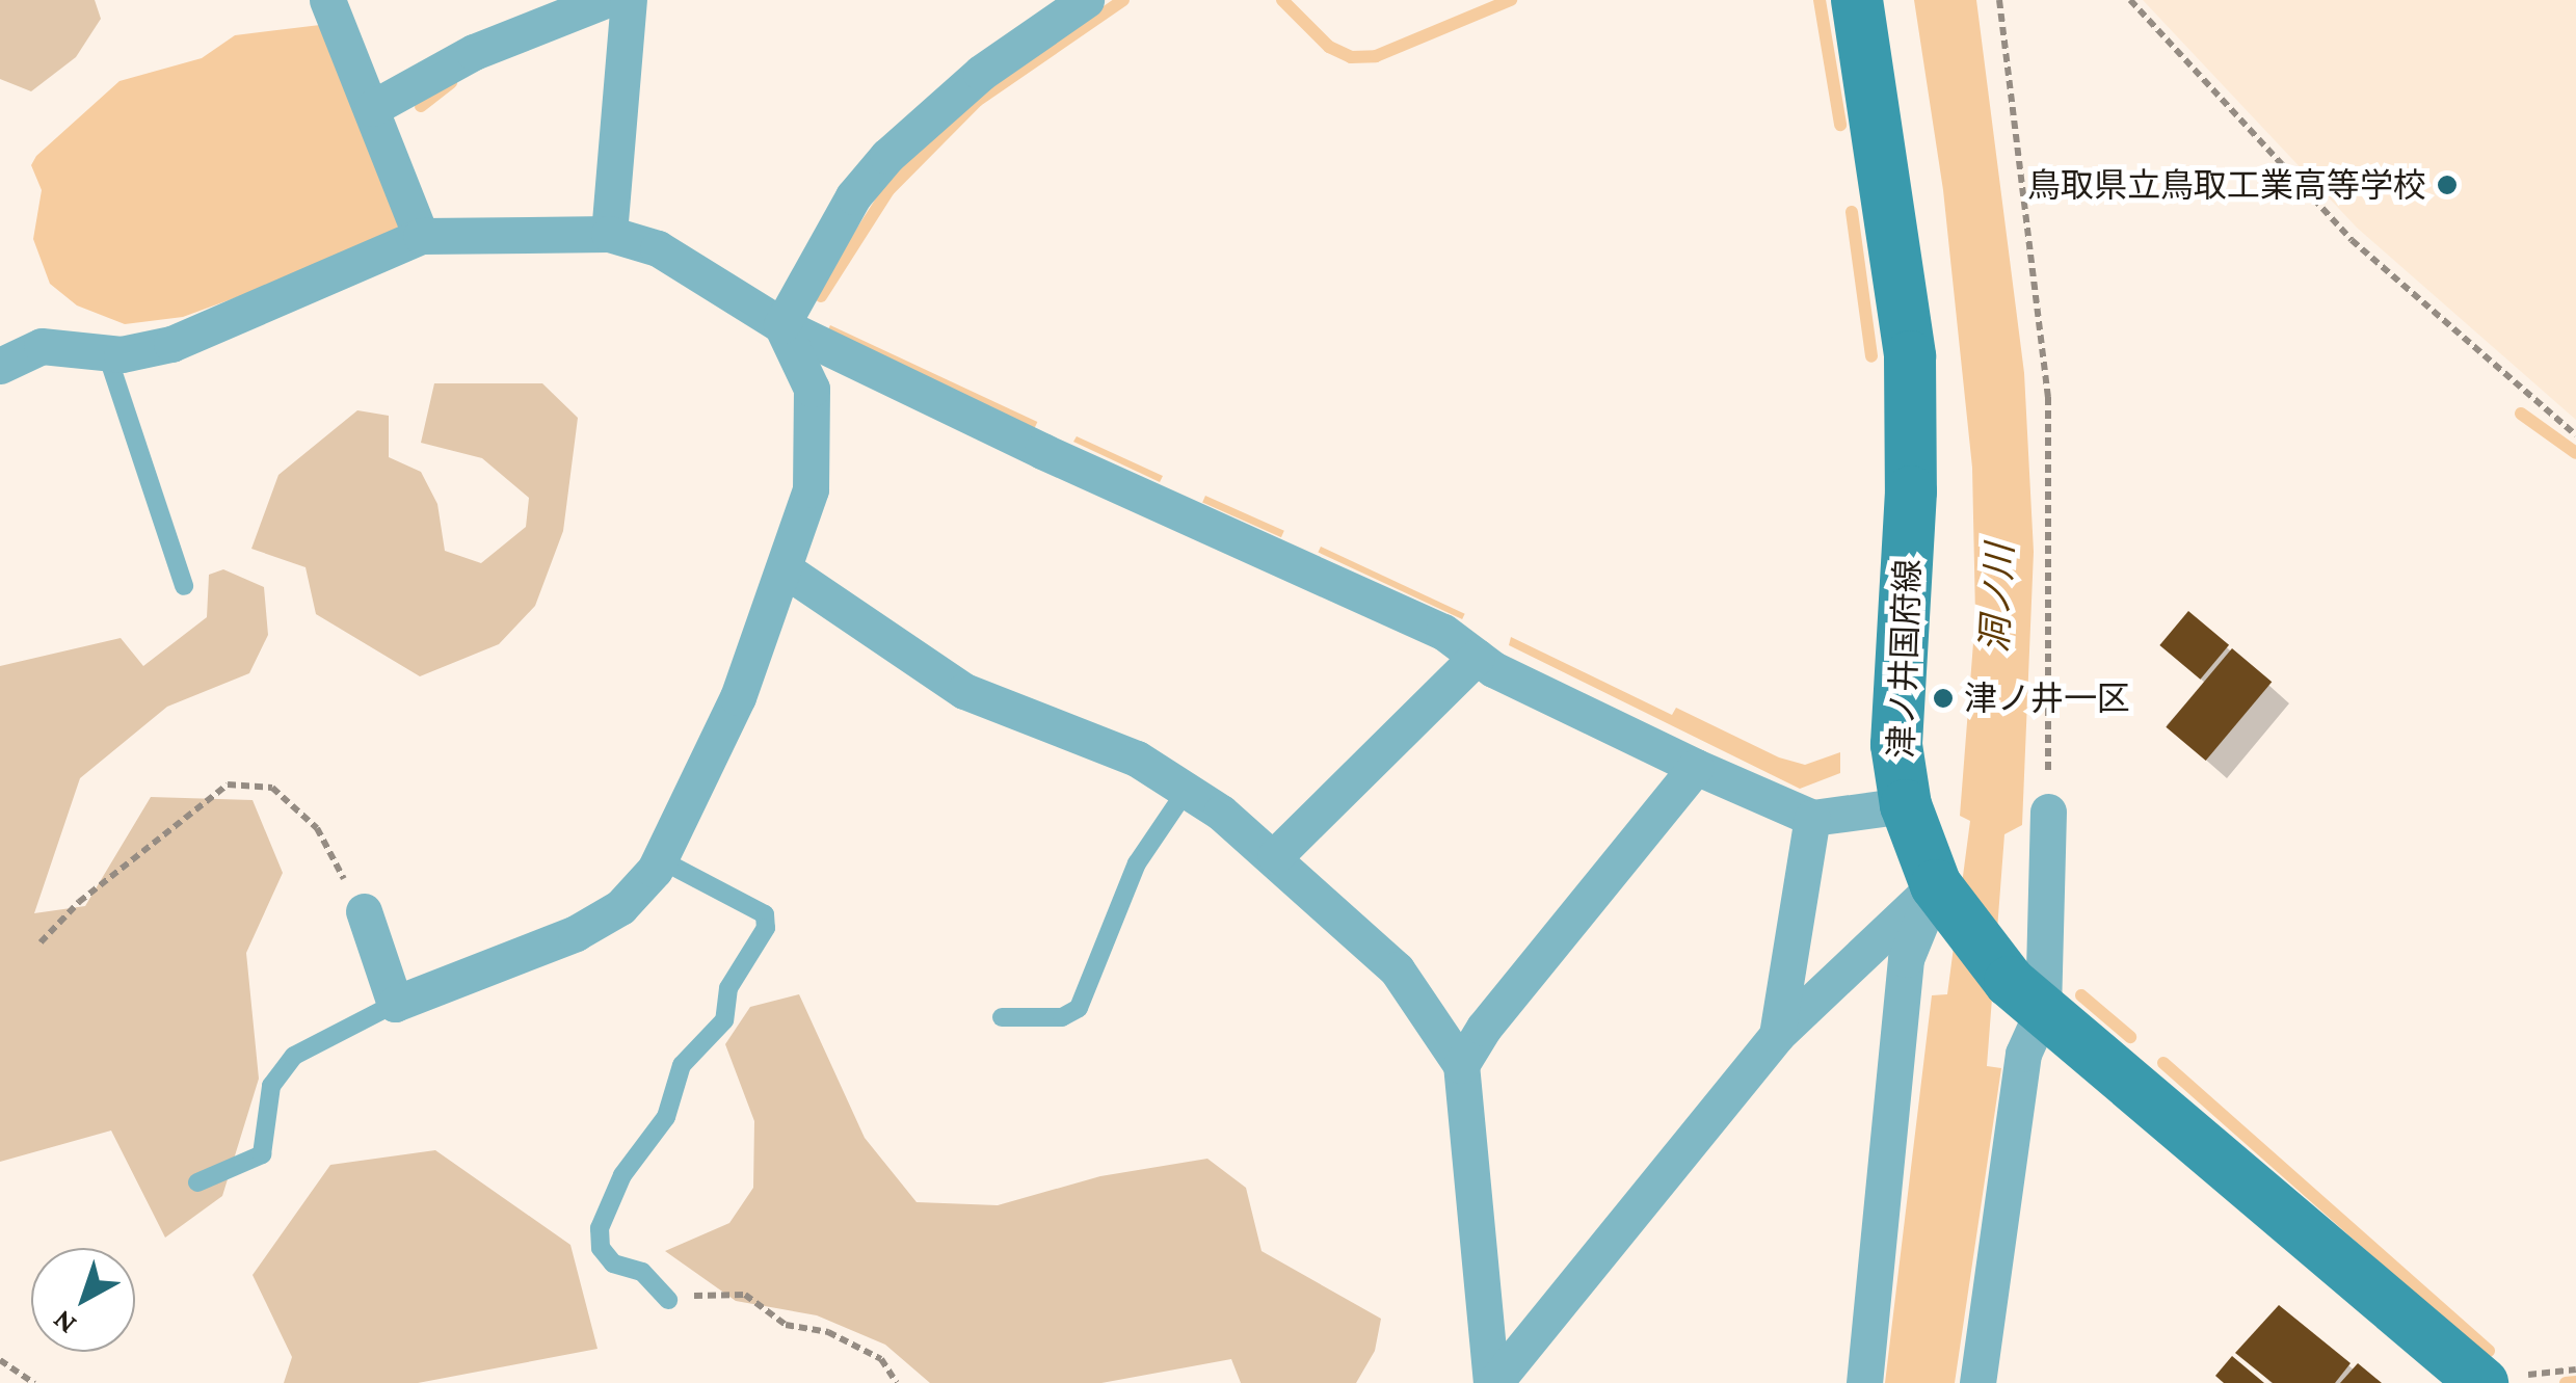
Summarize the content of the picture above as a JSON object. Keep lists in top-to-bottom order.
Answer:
{
  "streets": {
    "main road": ["津ノ井国府線"]
  },
  "water": ["洞ノ川"],
  "places": ["鳥取県立鳥取工業高等学校", "津ノ井一区"],
  "north": "bottom left"
}
